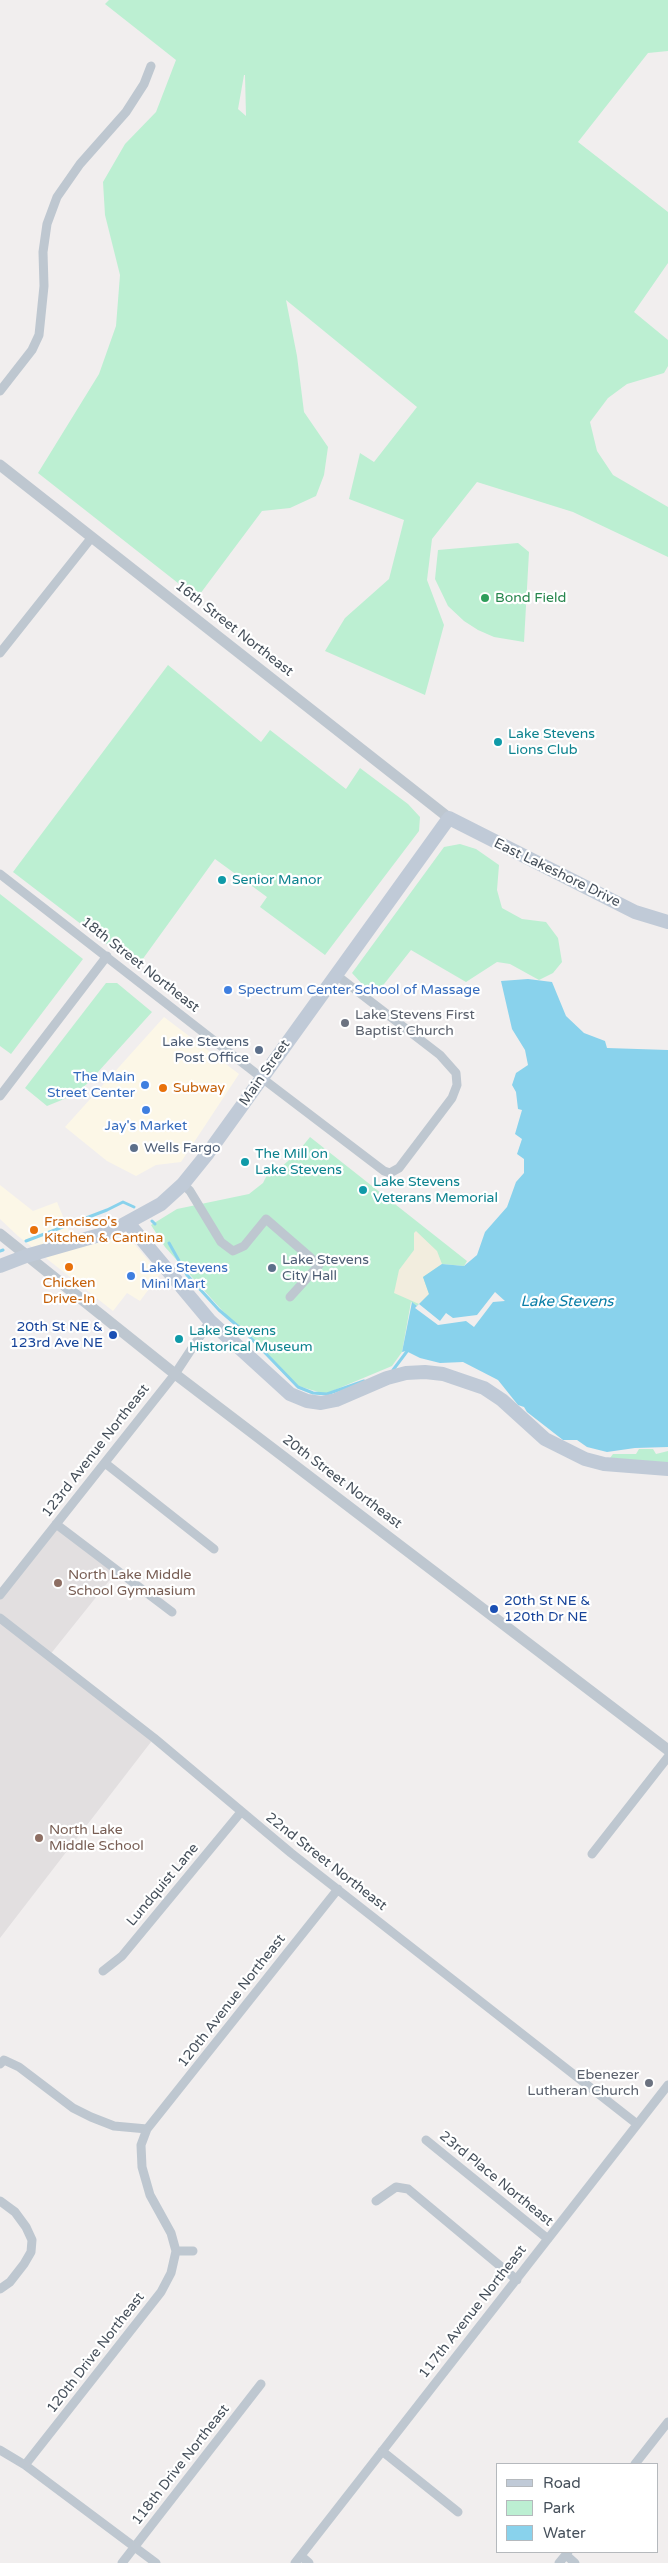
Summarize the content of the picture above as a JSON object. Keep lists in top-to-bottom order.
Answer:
{
  "streets": {
    "main road": ["East Lakeshore Drive", "Main Street"],
    "street": [
      "16th Street Northeast",
      "18th Street Northeast",
      "123rd Avenue Northeast",
      "20th Street Northeast",
      "22nd Street Northeast",
      "Lundquist Lane",
      "120th Avenue Northeast",
      "23rd Place Northeast",
      "117th Avenue Northeast",
      "120th Drive Northeast",
      "118th Drive Northeast"
    ]
  },
  "crossings": [
    ["16th Street Northeast", "East Lakeshore Drive"],
    ["16th Street Northeast", "Main Street"],
    ["East Lakeshore Drive", "Main Street"],
    ["18th Street Northeast", "Main Street"],
    ["Main Street", "20th Street Northeast"],
    ["123rd Avenue Northeast", "20th Street Northeast"],
    ["22nd Street Northeast", "Lundquist Lane"],
    ["22nd Street Northeast", "120th Avenue Northeast"],
    ["22nd Street Northeast", "117th Avenue Northeast"],
    ["23rd Place Northeast", "117th Avenue Northeast"]
  ],
  "water": ["Lake Stevens"],
  "places": [
    "Bond Field",
    "Lake Stevens Lions Club",
    "Senior Manor",
    "Spectrum Center School of Massage",
    "Lake Stevens First Baptist Church",
    "Lake Stevens Post Office",
    "The Main Street Center",
    "Subway",
    "Jay's Market",
    "Wells Fargo",
    "The Mill on Lake Stevens",
    "Lake Stevens Veterans Memorial",
    "Francisco's Kitchen & Cantina",
    "Chicken Drive-In",
    "Lake Stevens City Hall",
    "Lake Stevens Mini Mart",
    "20th St NE & 123rd Ave NE",
    "Lake Stevens Historical Museum",
    "North Lake Middle School Gymnasium",
    "20th St NE & 120th Dr NE",
    "North Lake Middle School",
    "Ebenezer Lutheran Church"
  ],
  "legend": ["Road", "Park", "Water"]
}
